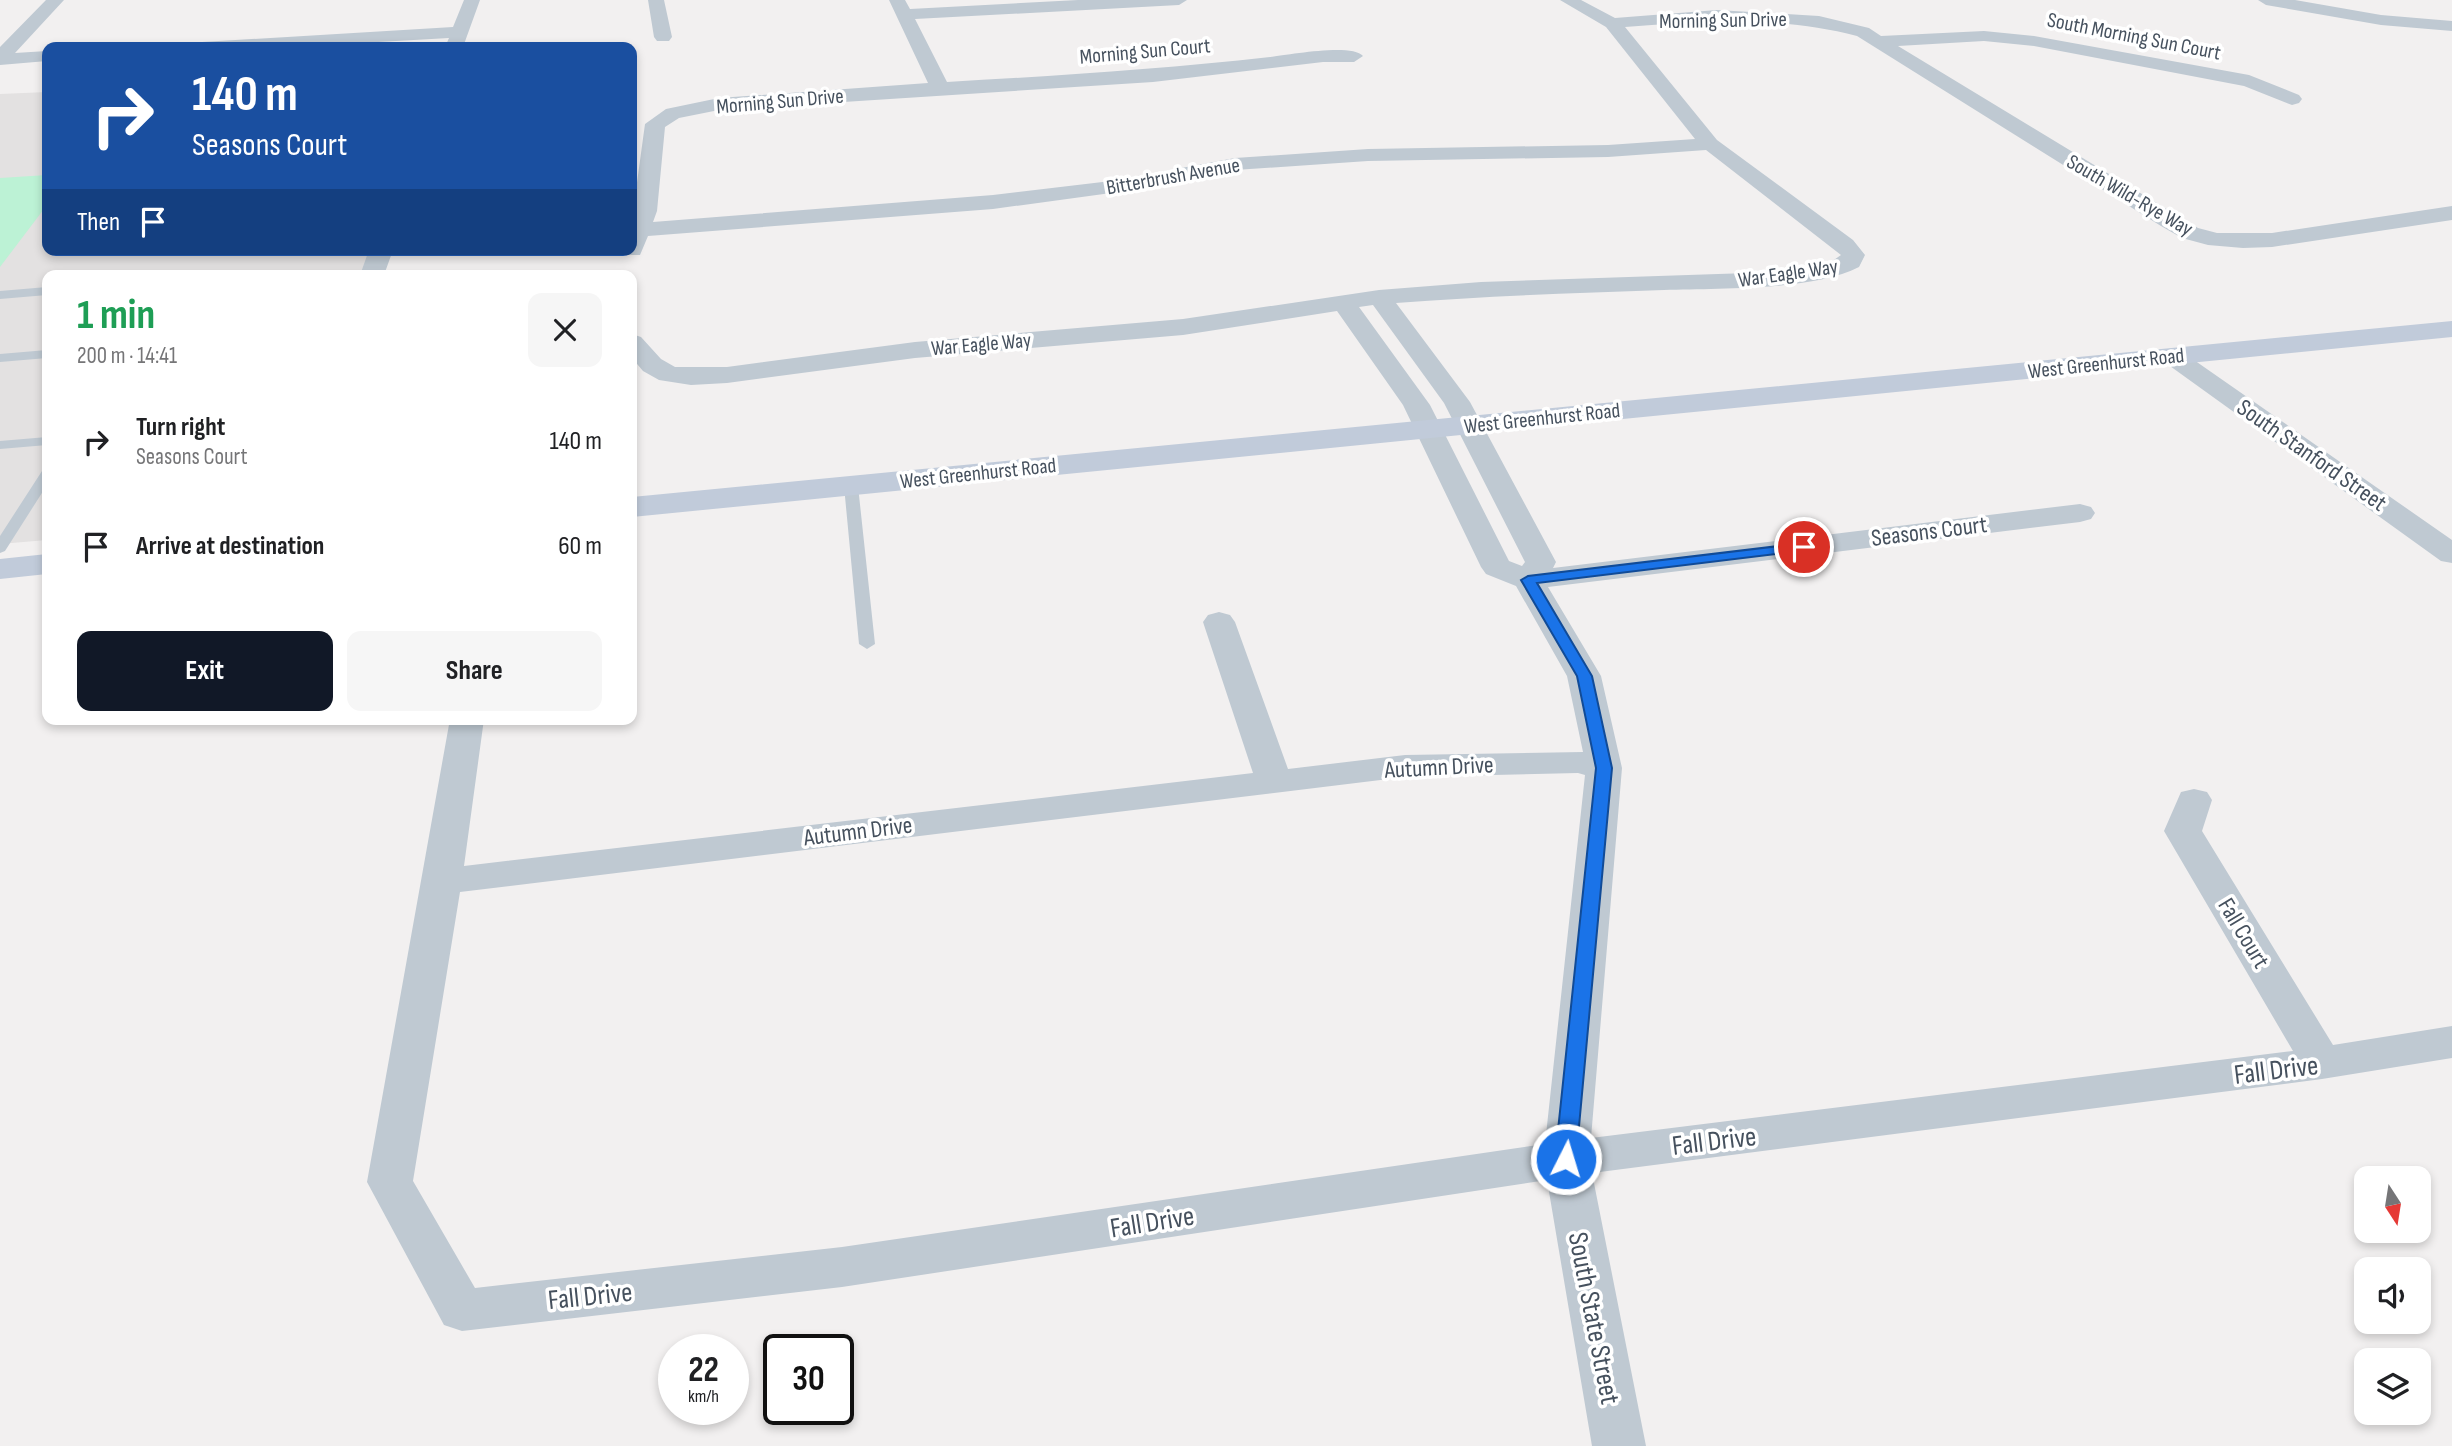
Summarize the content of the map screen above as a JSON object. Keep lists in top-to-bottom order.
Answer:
{
  "streets": {
    "main road": ["West Greenhurst Road"],
    "street": [
      "Morning Sun Drive",
      "South Morning Sun Court",
      "Morning Sun Court",
      "Bitterbrush Avenue",
      "South Wild-Rye Way",
      "War Eagle Way",
      "South Stanford Street",
      "Seasons Court",
      "Autumn Drive",
      "Fall Court",
      "Fall Drive",
      "South State Street"
    ]
  },
  "crossings": [
    ["Morning Sun Drive", "South Morning Sun Court"],
    ["Morning Sun Drive", "Morning Sun Court"],
    ["Morning Sun Drive", "South Wild-Rye Way"],
    ["Morning Sun Drive", "War Eagle Way"],
    ["South Morning Sun Court", "South Wild-Rye Way"],
    ["Bitterbrush Avenue", "War Eagle Way"],
    ["West Greenhurst Road", "South Stanford Street"],
    ["Seasons Court", "South State Street"],
    ["Autumn Drive", "Fall Drive"],
    ["Autumn Drive", "South State Street"],
    ["Fall Court", "Fall Drive"],
    ["Fall Drive", "South State Street"]
  ],
  "north": "bottom",
  "page": {
    "turn": ["140 m", "Seasons Court"],
    "then": "Then",
    "heading": ["1 min", "200 m · 14:41"],
    "list": [
      {
        "name": "Turn right",
        "note": "Seasons Court",
        "value": "140 m"
      },
      {
        "name": "Arrive at destination",
        "value": "60 m"
      }
    ],
    "buttons": ["Exit", "Share"],
    "speed": "22 km/h",
    "limit": "30"
  }
}
